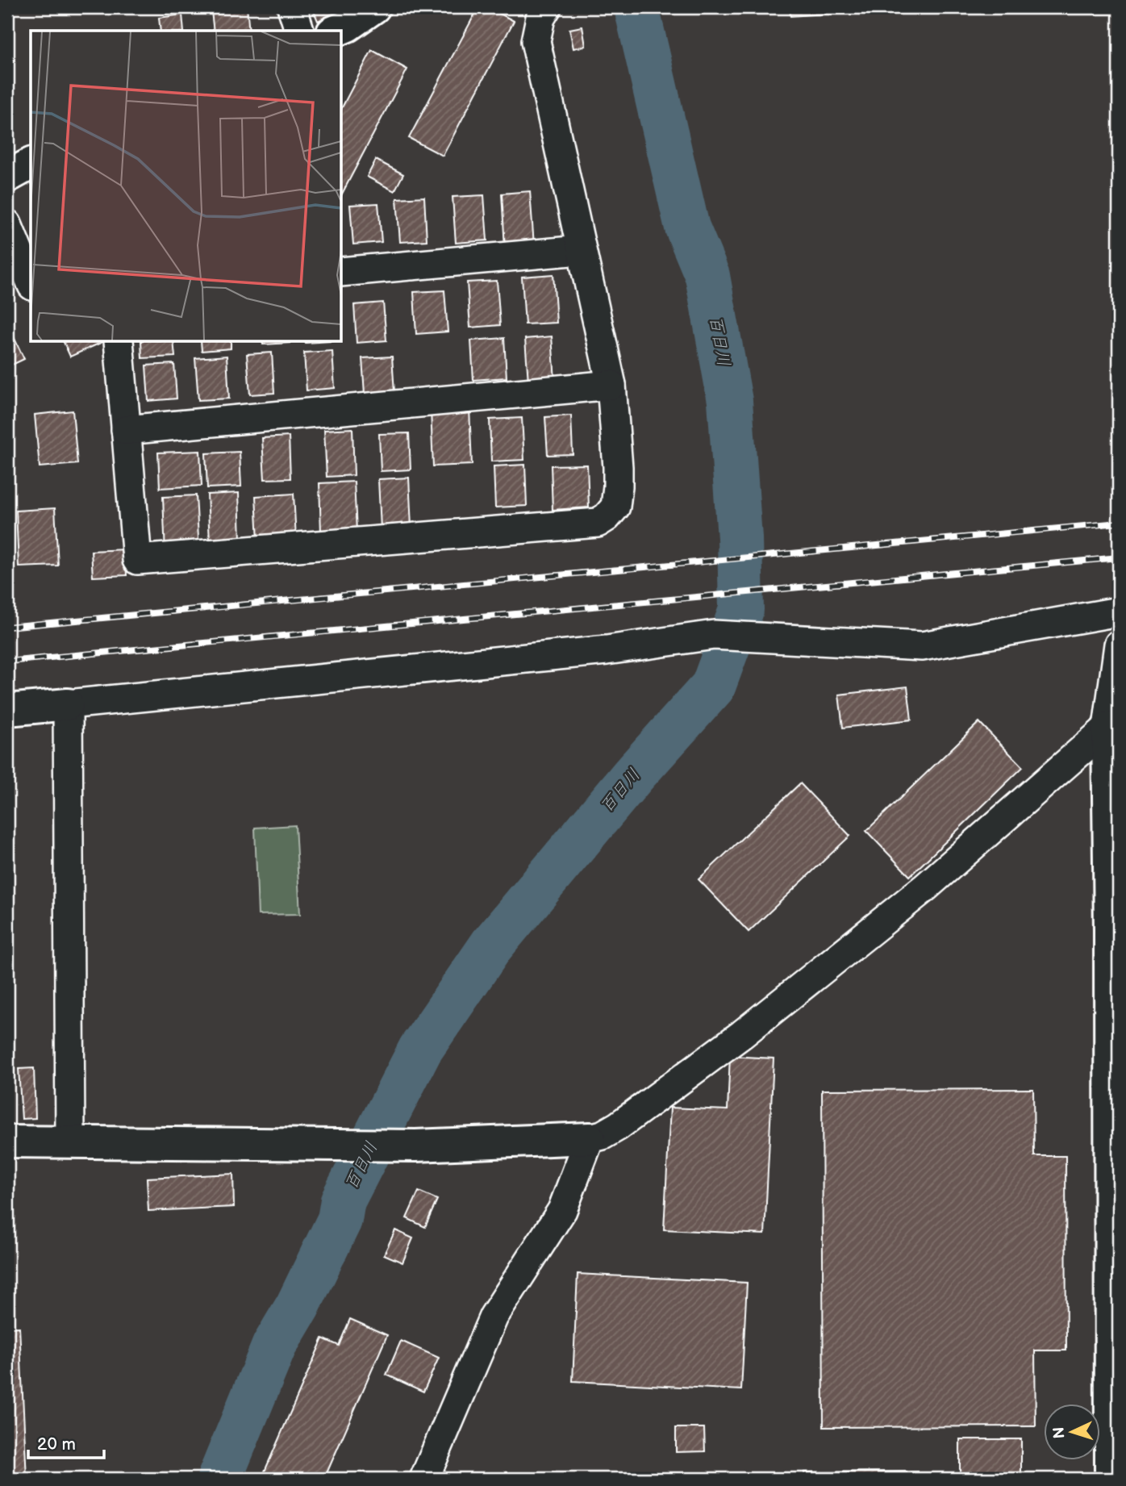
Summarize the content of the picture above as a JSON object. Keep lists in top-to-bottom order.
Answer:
{
  "water": ["百日川"],
  "scale_bar": "20 m",
  "north": "left"
}
